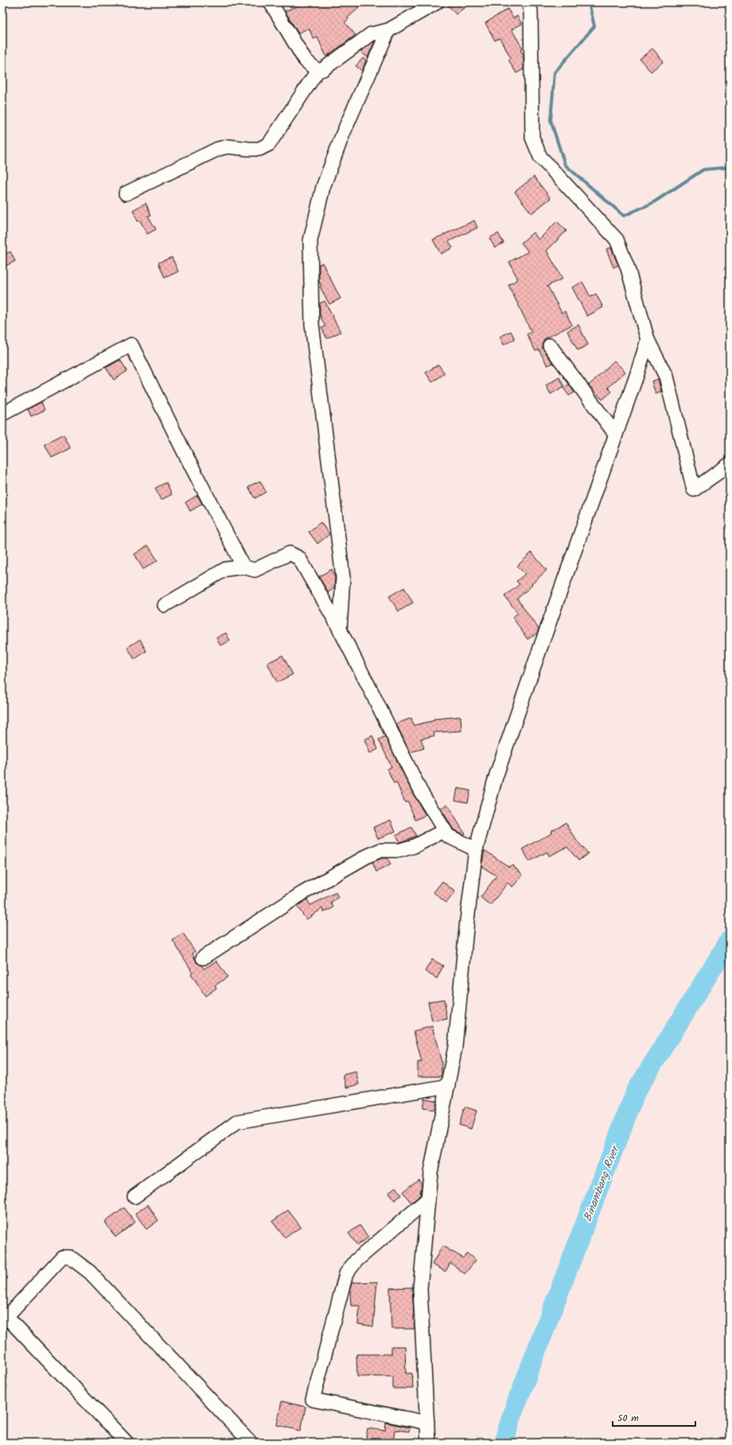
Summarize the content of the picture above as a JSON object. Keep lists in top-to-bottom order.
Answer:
{
  "water": ["Binambang River"],
  "scale_bar": "50 m"
}
